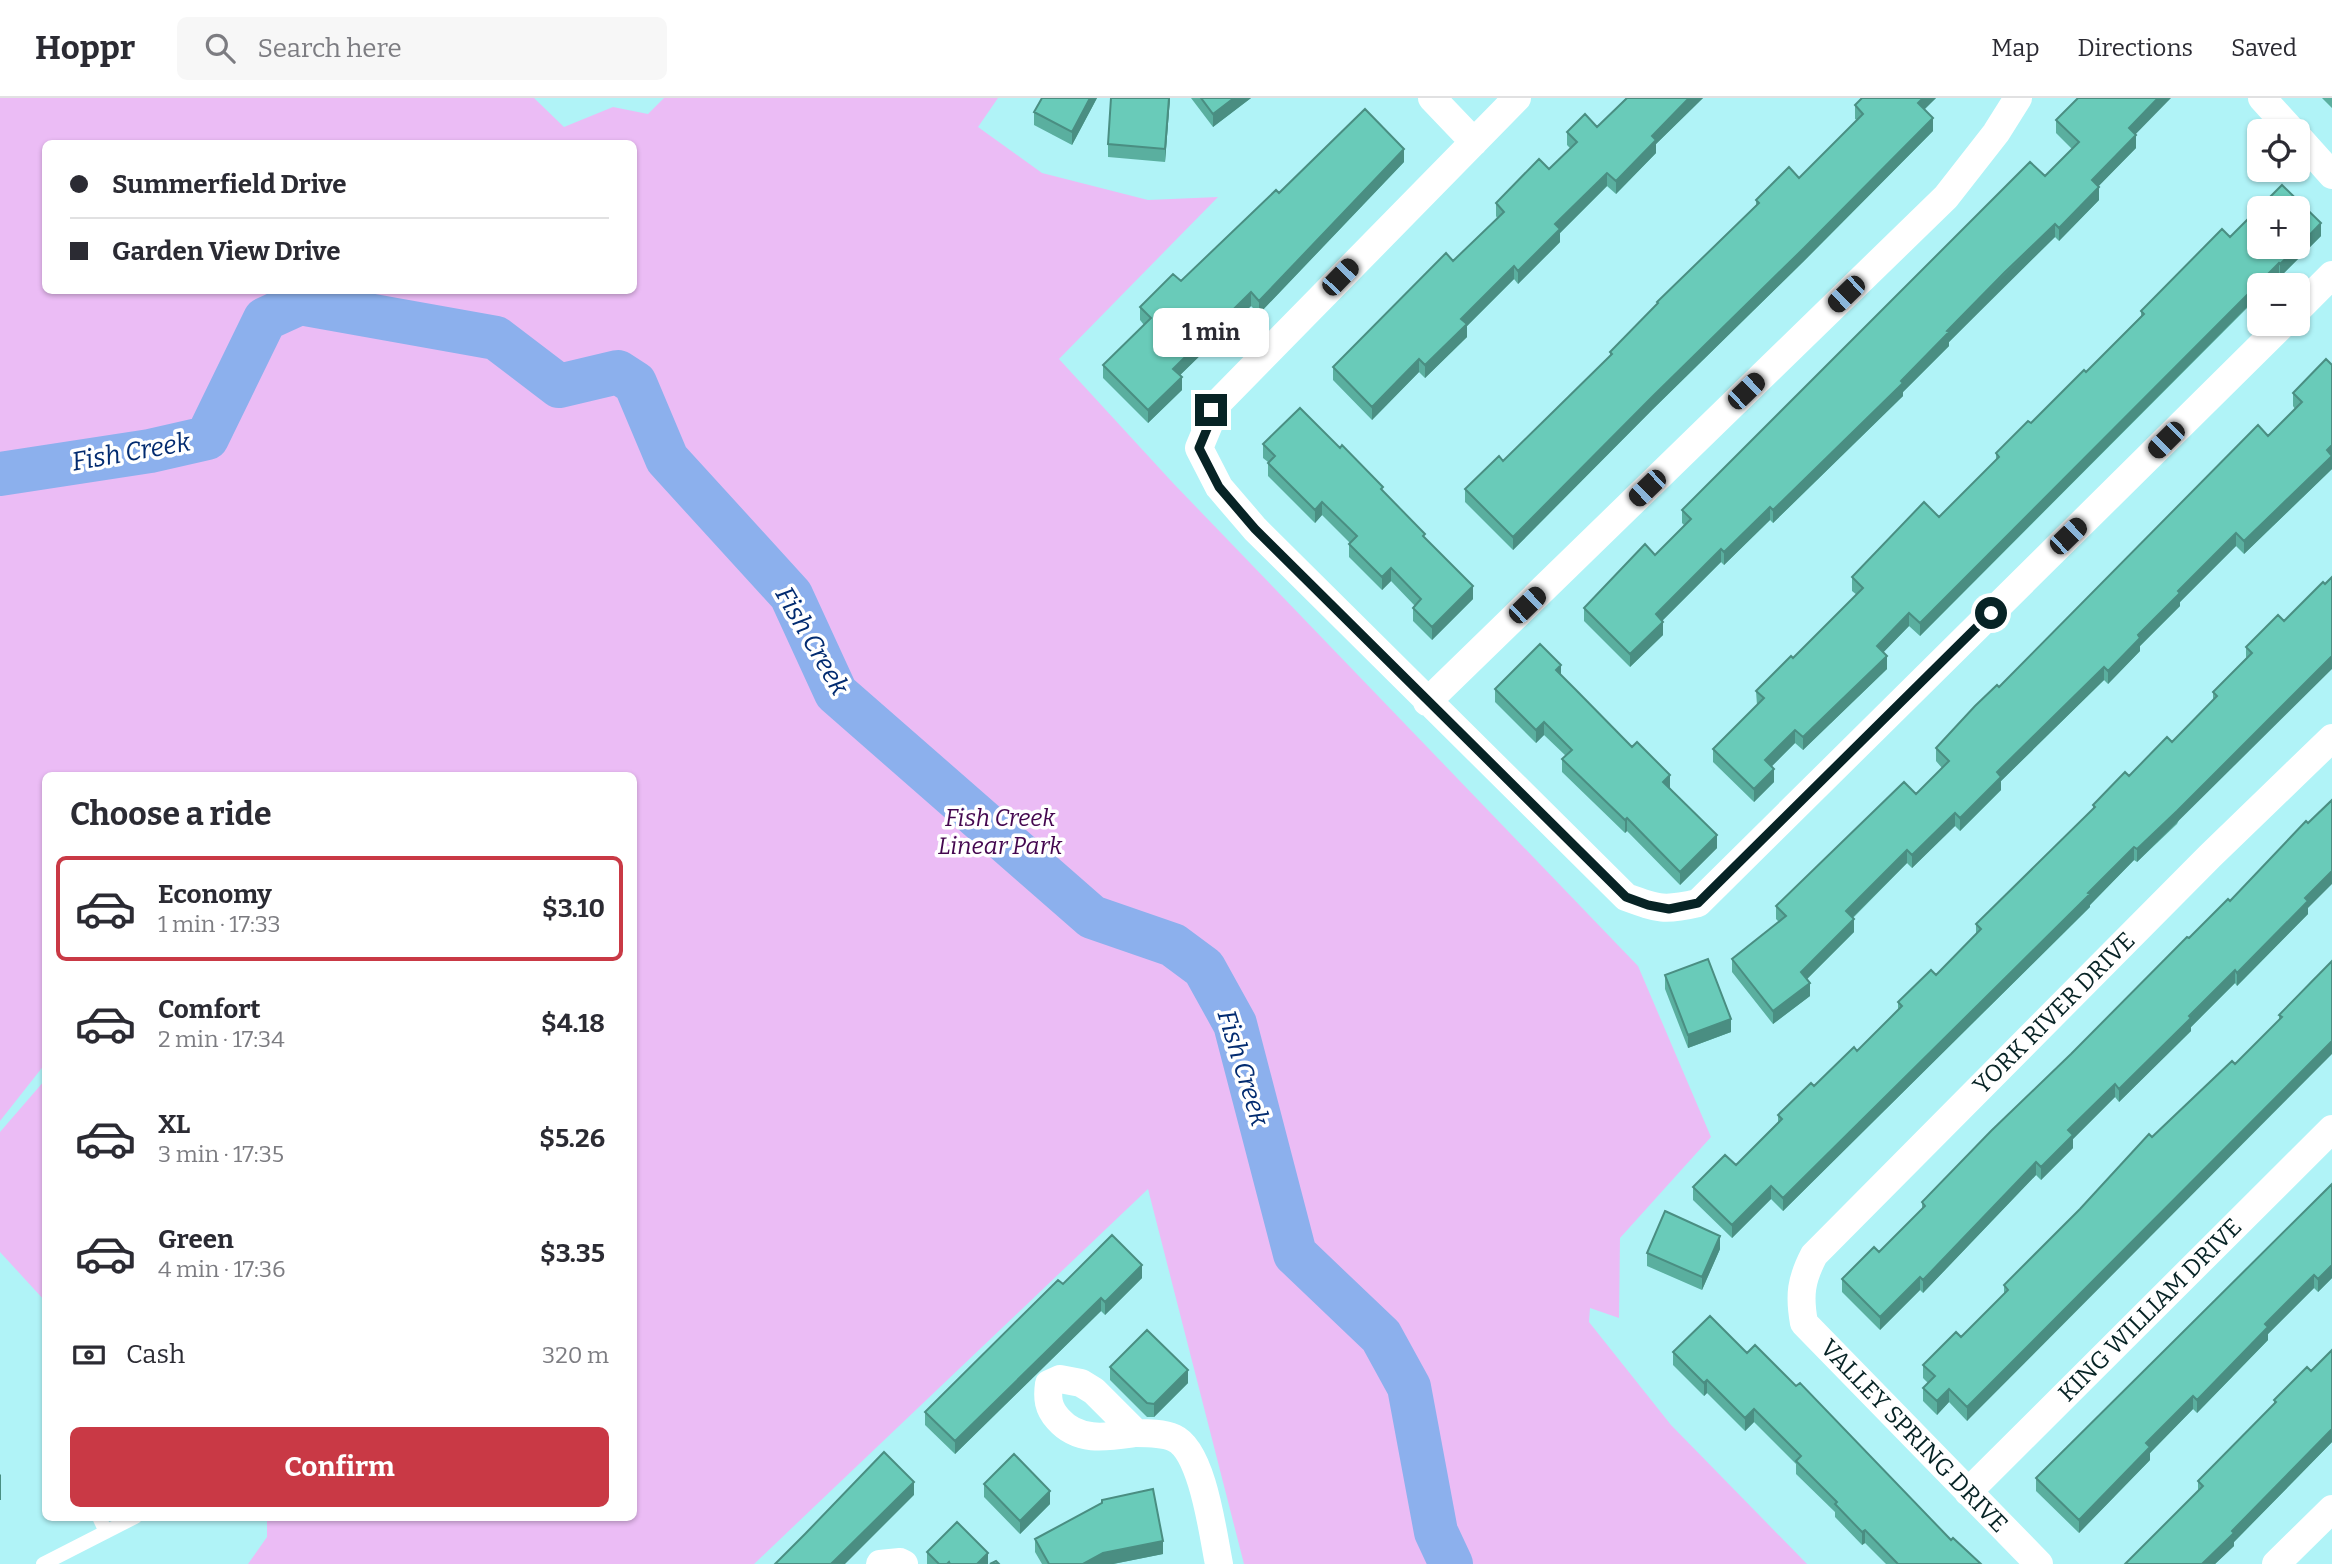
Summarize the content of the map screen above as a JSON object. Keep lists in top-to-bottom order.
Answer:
{
  "streets": {
    "street": ["YORK RIVER DRIVE", "KING WILLIAM DRIVE", "VALLEY SPRING DRIVE"]
  },
  "crossings": [
    ["YORK RIVER DRIVE", "VALLEY SPRING DRIVE"],
    ["KING WILLIAM DRIVE", "VALLEY SPRING DRIVE"]
  ],
  "water": ["Fish Creek"],
  "parks": ["Fish Creek Linear Park"],
  "page": {
    "header": "Hoppr",
    "search": "Search here",
    "nav": ["Map", "Directions", "Saved"],
    "map_buttons": ["+", "−"],
    "banner": ["Summerfield Drive", "Garden View Drive"],
    "bubble": "1 min",
    "heading": "Choose a ride",
    "list": [
      {
        "name": "Economy",
        "note": "1 min · 17:33",
        "value": "$3.10"
      },
      {
        "name": "Comfort",
        "note": "2 min · 17:34",
        "value": "$4.18"
      },
      {
        "name": "XL",
        "note": "3 min · 17:35",
        "value": "$5.26"
      },
      {
        "name": "Green",
        "note": "4 min · 17:36",
        "value": "$3.35"
      }
    ],
    "pay": ["Cash", "320 m"],
    "buttons": "Confirm"
  }
}
